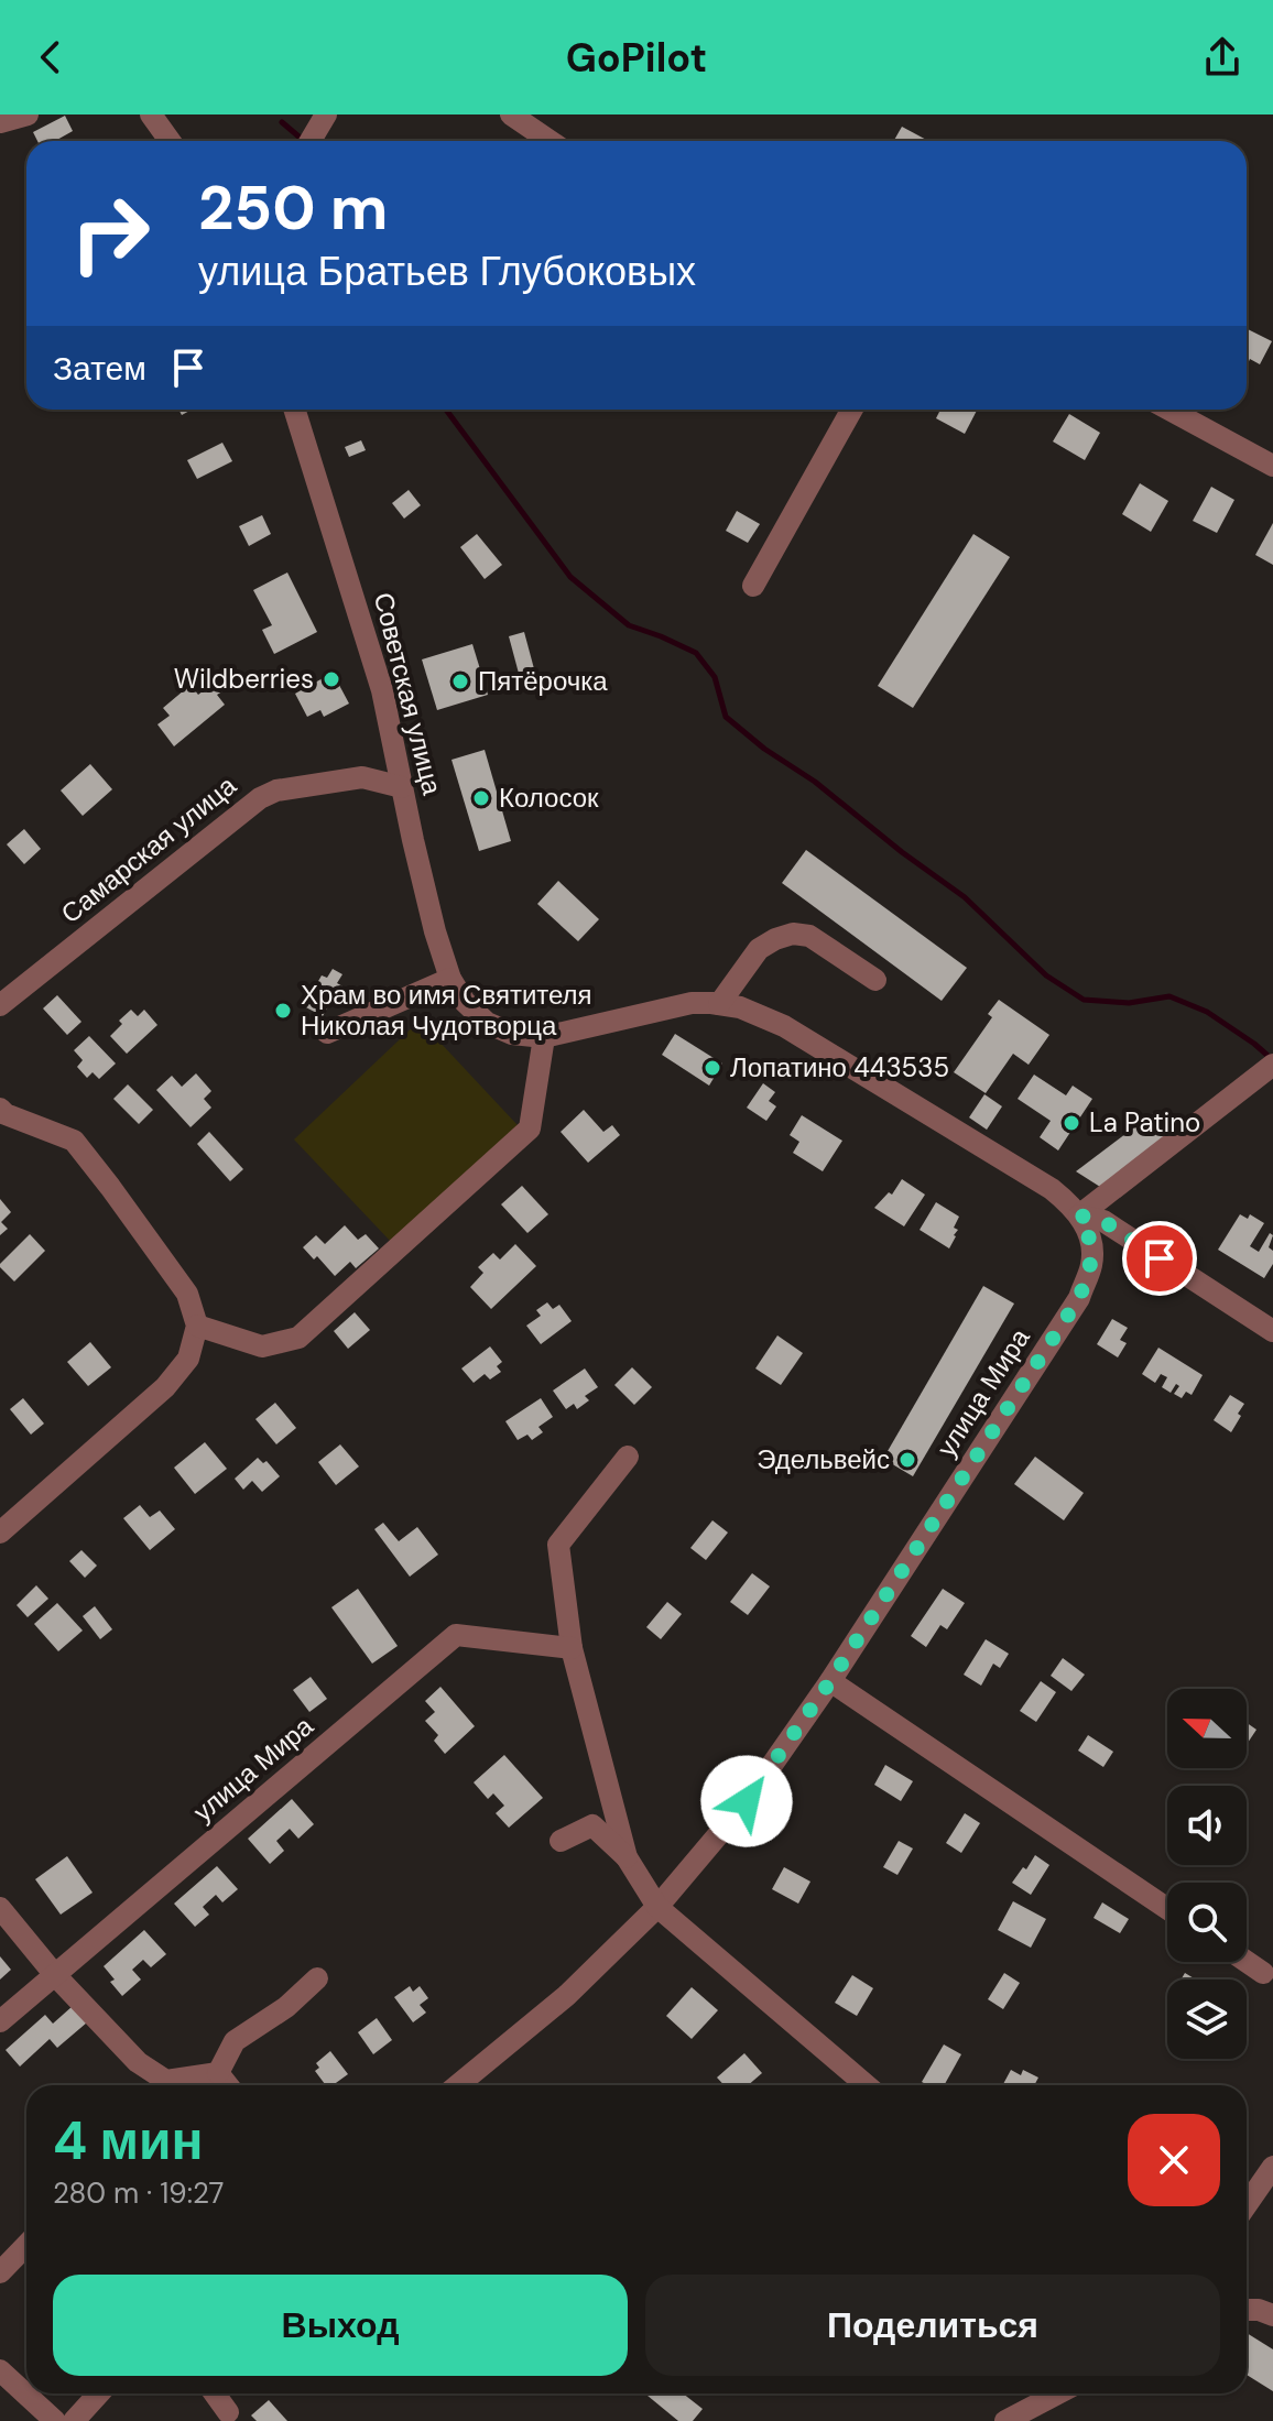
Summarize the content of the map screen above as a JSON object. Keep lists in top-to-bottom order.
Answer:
{
  "streets": {
    "street": ["Советская улица", "Самарская улица", "улица Мира"]
  },
  "crossings": [
    ["Советская улица", "Самарская улица"]
  ],
  "places": [
    "Wildberries",
    "Пятёрочка",
    "Колосок",
    "Храм во имя Святителя Николая Чудотворца",
    "Лопатино 443535",
    "La Patino",
    "Эдельвейс"
  ],
  "north": "left",
  "page": {
    "header": "GoPilot",
    "turn": ["250 m", "улица Братьев Глубоковых"],
    "then": "Затем",
    "heading": ["4 мин", "280 m · 19:27"],
    "buttons": ["Выход", "Поделиться"]
  }
}
